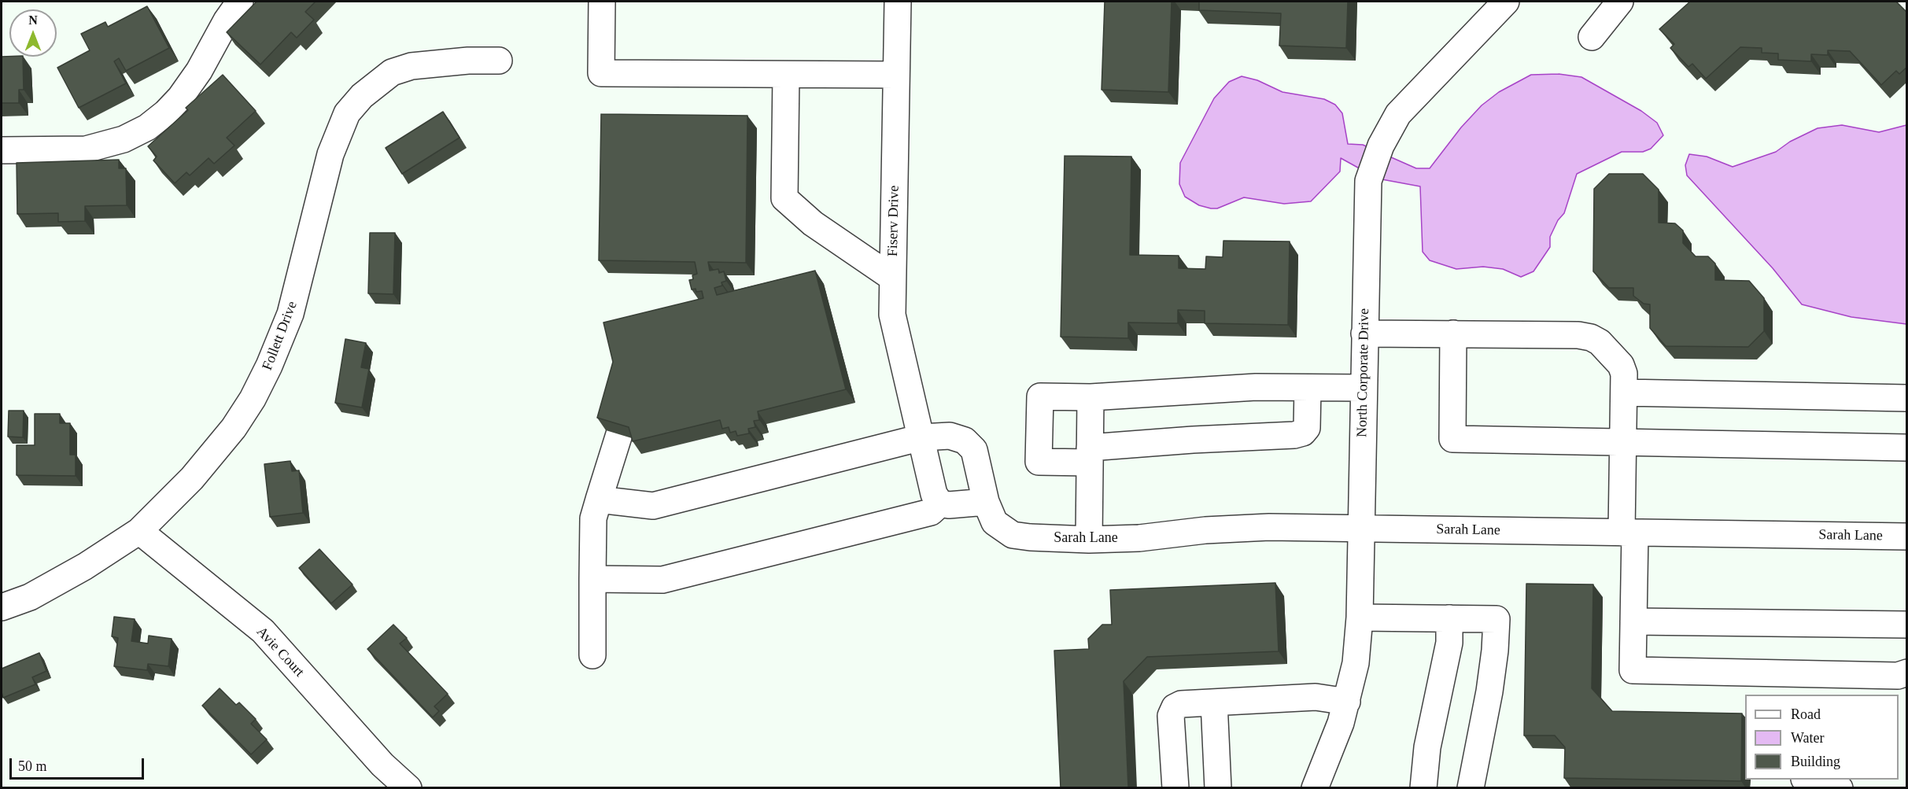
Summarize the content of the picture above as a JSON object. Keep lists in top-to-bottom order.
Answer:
{
  "streets": {
    "street": [
      "Fiserv Drive",
      "Follett Drive",
      "North Corporate Drive",
      "Sarah Lane",
      "Avie Court"
    ]
  },
  "crossings": [
    ["Follett Drive", "Avie Court"],
    ["North Corporate Drive", "Sarah Lane"]
  ],
  "legend": ["Road", "Water", "Building"],
  "scale_bar": "50 m",
  "north": "top"
}
